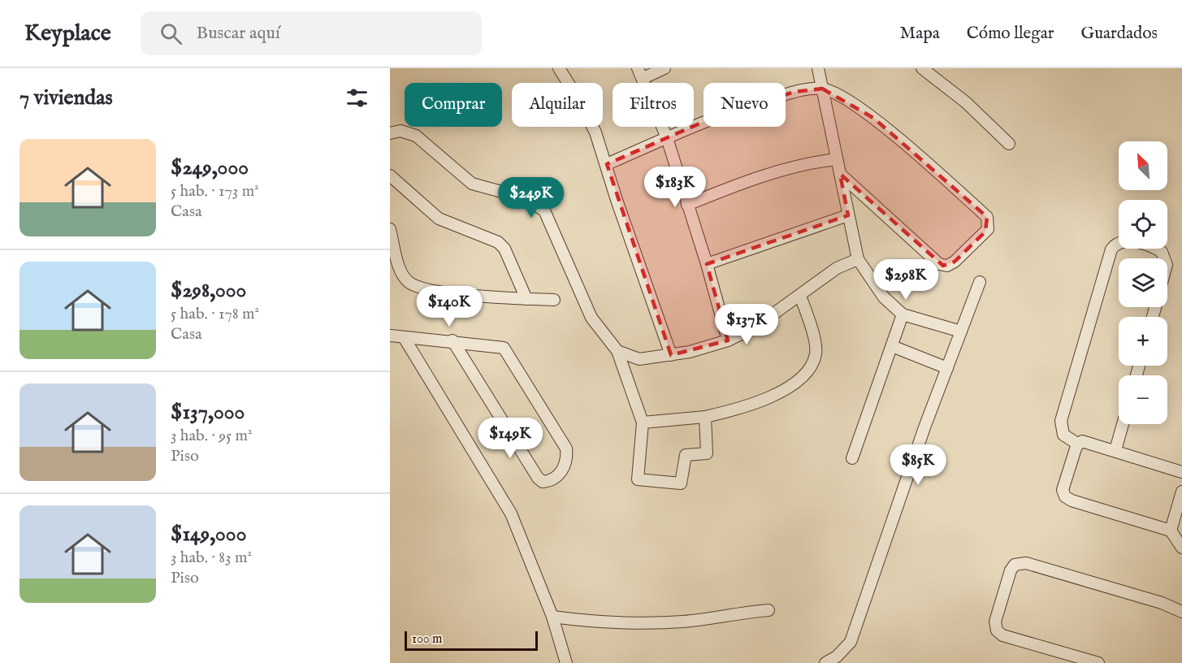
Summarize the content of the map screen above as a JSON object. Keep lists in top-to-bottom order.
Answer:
{
  "scale_bar": "100 m",
  "north": "top left",
  "page": {
    "header": "Keyplace",
    "search": "Buscar aquí",
    "nav": ["Mapa", "Cómo llegar", "Guardados"],
    "heading": "7 viviendas",
    "chip": [
      "Comprar",
      "Alquilar",
      "Filtros",
      "Nuevo"
    ],
    "list": [
      {
        "name": "$249,000",
        "note": "5 hab. · 173 m² · Casa"
      },
      {
        "name": "$298,000",
        "note": "5 hab. · 178 m² · Casa"
      },
      {
        "name": "$137,000",
        "note": "3 hab. · 95 m² · Piso"
      },
      {
        "name": "$149,000",
        "note": "3 hab. · 83 m² · Piso"
      }
    ],
    "map_buttons": ["+", "−"],
    "price": [
      "$183K",
      "$249K",
      "$298K",
      "$140K",
      "$137K",
      "$149K",
      "$85K"
    ],
    "scale": "100 m"
  }
}
